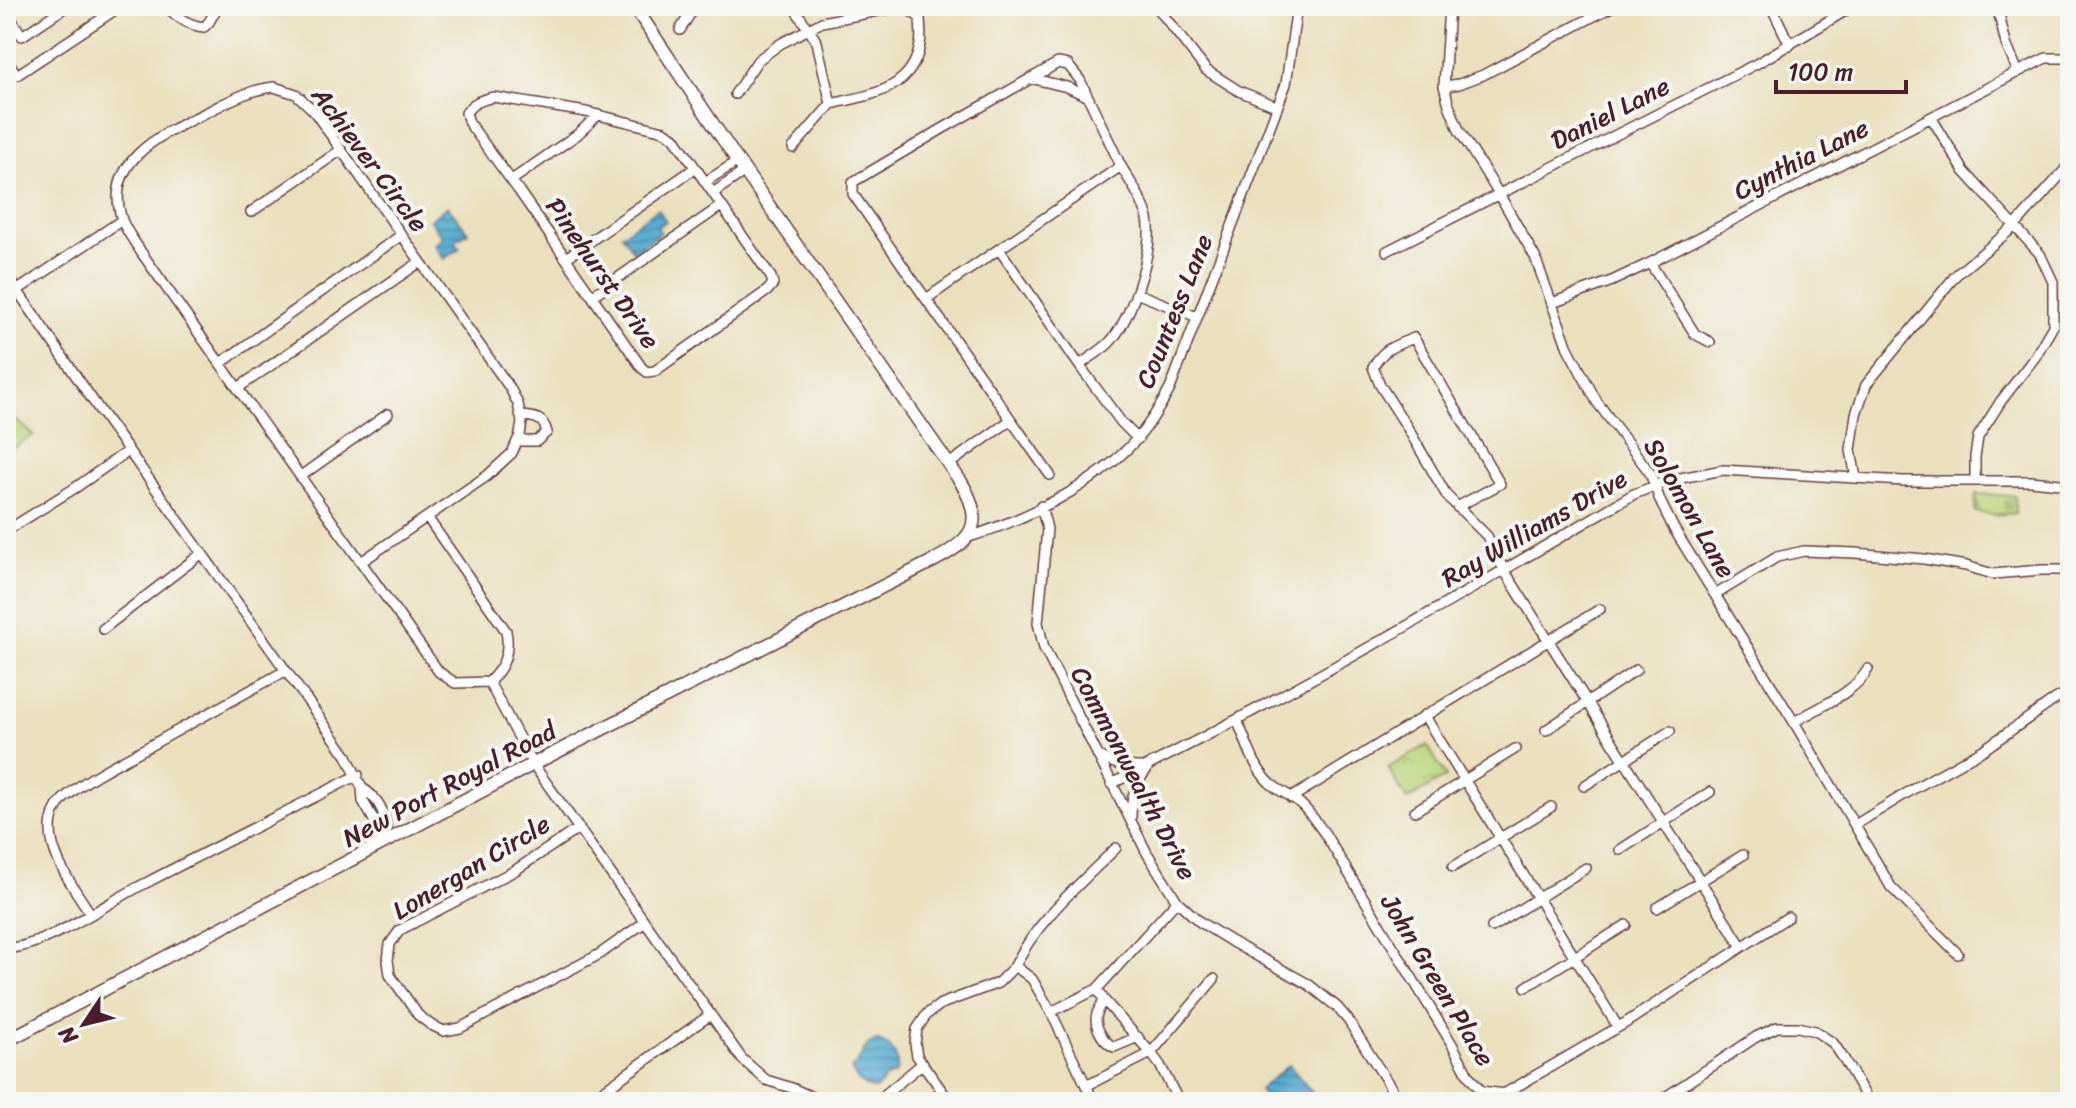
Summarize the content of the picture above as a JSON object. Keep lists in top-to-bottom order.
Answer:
{
  "streets": {
    "main road": ["New Port Royal Road"],
    "street": [
      "Daniel Lane",
      "Achiever Circle",
      "Cynthia Lane",
      "Pinehurst Drive",
      "Countess Lane",
      "Solomon Lane",
      "Ray Williams Drive",
      "Commonwealth Drive",
      "Lonergan Circle",
      "John Green Place"
    ]
  },
  "crossings": [
    ["Daniel Lane", "Solomon Lane"],
    ["Cynthia Lane", "Solomon Lane"],
    ["Countess Lane", "Commonwealth Drive"],
    ["Countess Lane", "New Port Royal Road"],
    ["Solomon Lane", "Ray Williams Drive"],
    ["Ray Williams Drive", "Commonwealth Drive"],
    ["Ray Williams Drive", "John Green Place"]
  ],
  "scale_bar": "100 m",
  "north": "bottom left"
}
